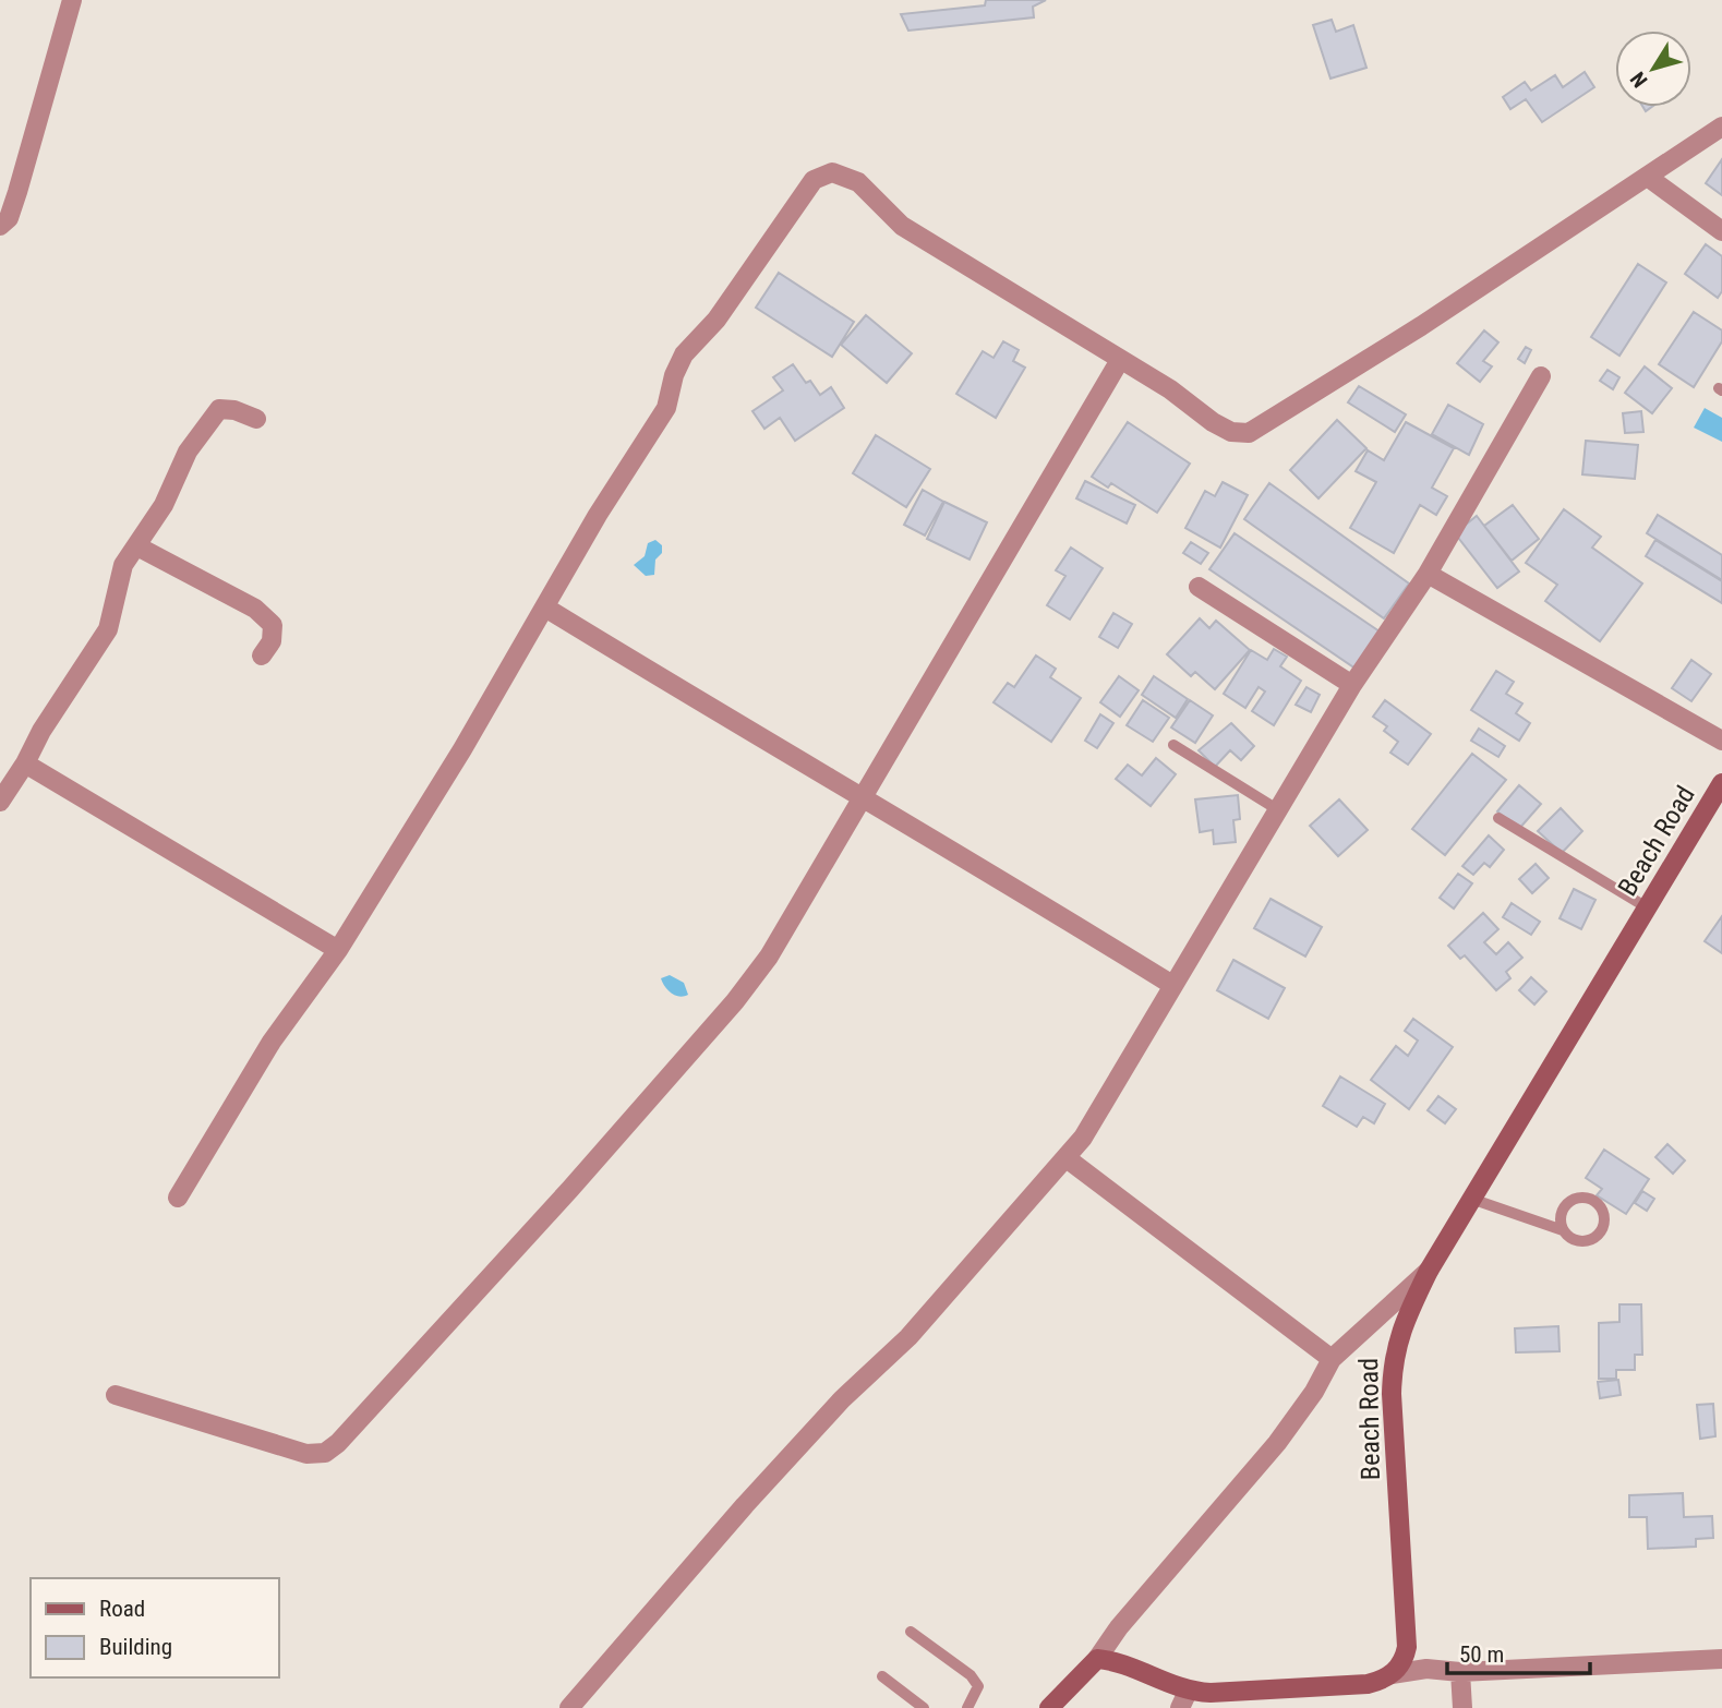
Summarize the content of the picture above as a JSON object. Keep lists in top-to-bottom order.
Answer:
{
  "streets": {
    "main road": ["Beach Road"]
  },
  "legend": ["Road", "Building"],
  "scale_bar": "50 m",
  "north": "bottom left"
}
